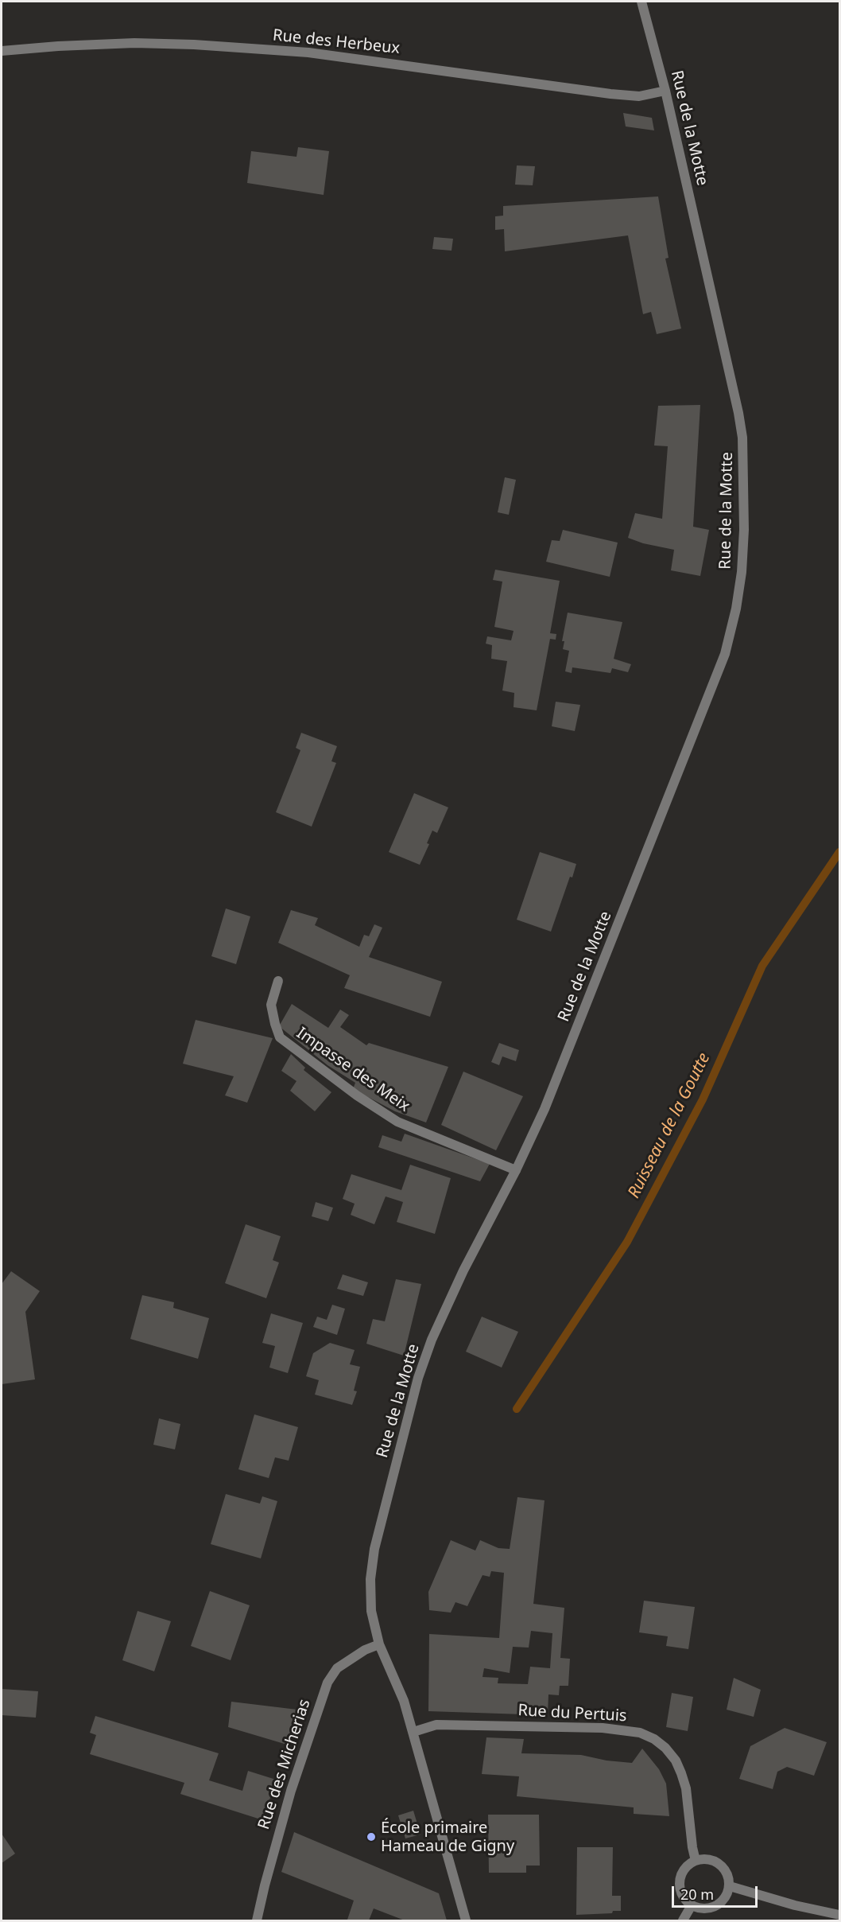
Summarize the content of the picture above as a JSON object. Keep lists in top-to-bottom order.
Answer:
{
  "streets": {
    "street": [
      "Rue des Herbeux",
      "Rue de la Motte",
      "Impasse des Meix",
      "Rue du Pertuis",
      "Rue des Micherias"
    ]
  },
  "crossings": [
    ["Rue des Herbeux", "Rue de la Motte"],
    ["Rue de la Motte", "Impasse des Meix"],
    ["Rue de la Motte", "Rue du Pertuis"],
    ["Rue de la Motte", "Rue des Micherias"]
  ],
  "water": ["Ruisseau de la Goutte"],
  "places": ["École primaire Hameau de Gigny"],
  "scale_bar": "20 m"
}
